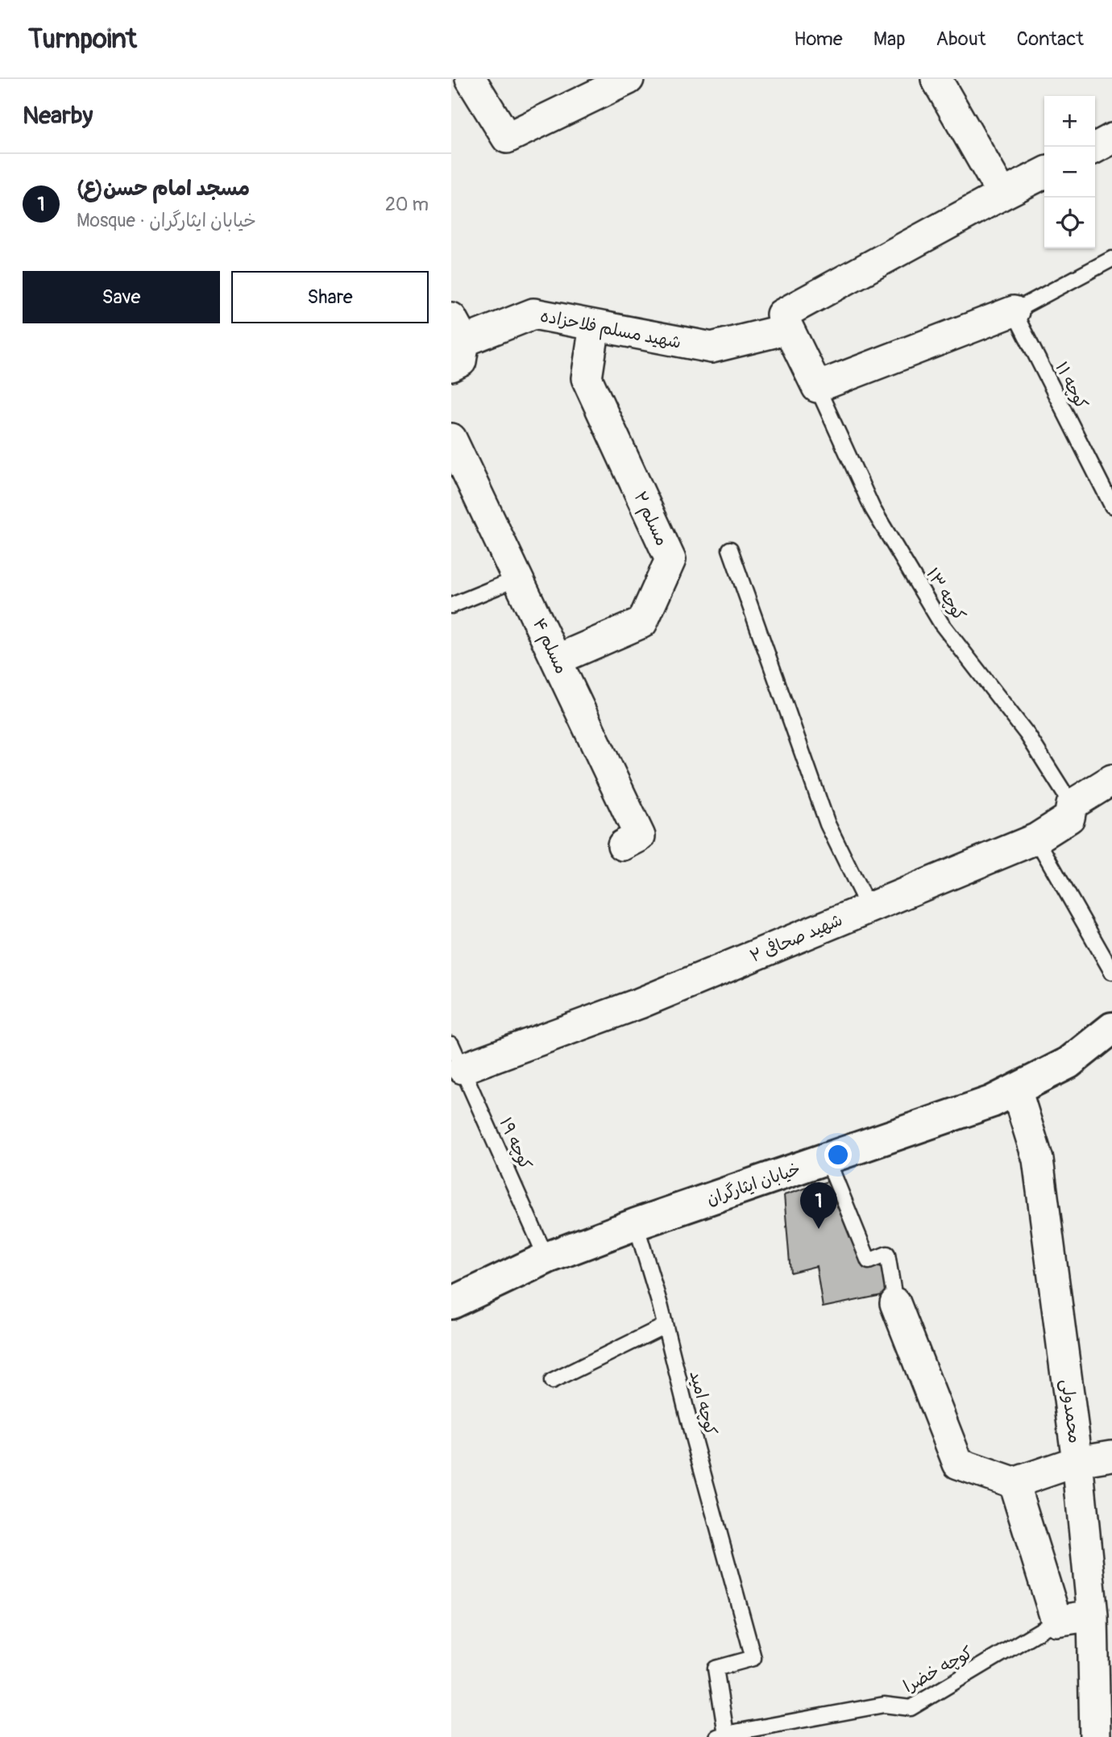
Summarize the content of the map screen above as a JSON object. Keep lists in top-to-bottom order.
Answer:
{
  "streets": {
    "street": [
      "شهید مسلم فلاحزاده",
      "مسلم ۲",
      "مسلم ۴",
      "شهید صحافی ۲",
      "خیابان ایثارگران",
      "محمدولی"
    ],
    "lane": [
      "کوچه ۱۱",
      "کوچه ۱۳",
      "کوچه ۱۹",
      "کوچه امید",
      "کوچه خضرا"
    ]
  },
  "crossings": [
    ["شهید مسلم فلاحزاده", "مسلم ۲"],
    ["مسلم ۲", "مسلم ۴"],
    ["کوچه ۱۳", "شهید صحافی ۲"],
    ["شهید صحافی ۲", "کوچه ۱۹"],
    ["کوچه ۱۹", "خیابان ایثارگران"],
    ["خیابان ایثارگران", "کوچه امید"],
    ["خیابان ایثارگران", "محمدولی"],
    ["کوچه امید", "کوچه خضرا"]
  ],
  "page": {
    "header": "Turnpoint",
    "nav": [
      "Home",
      "Map",
      "About",
      "Contact"
    ],
    "heading": "Nearby",
    "map_buttons": ["+", "−"],
    "list": [
      {
        "mark": "1",
        "name": "مسجد امام حسن(ع)",
        "note": "Mosque · خیابان ایثارگران",
        "value": "20 m"
      }
    ],
    "buttons": ["Save", "Share"],
    "pins": "1"
  }
}
